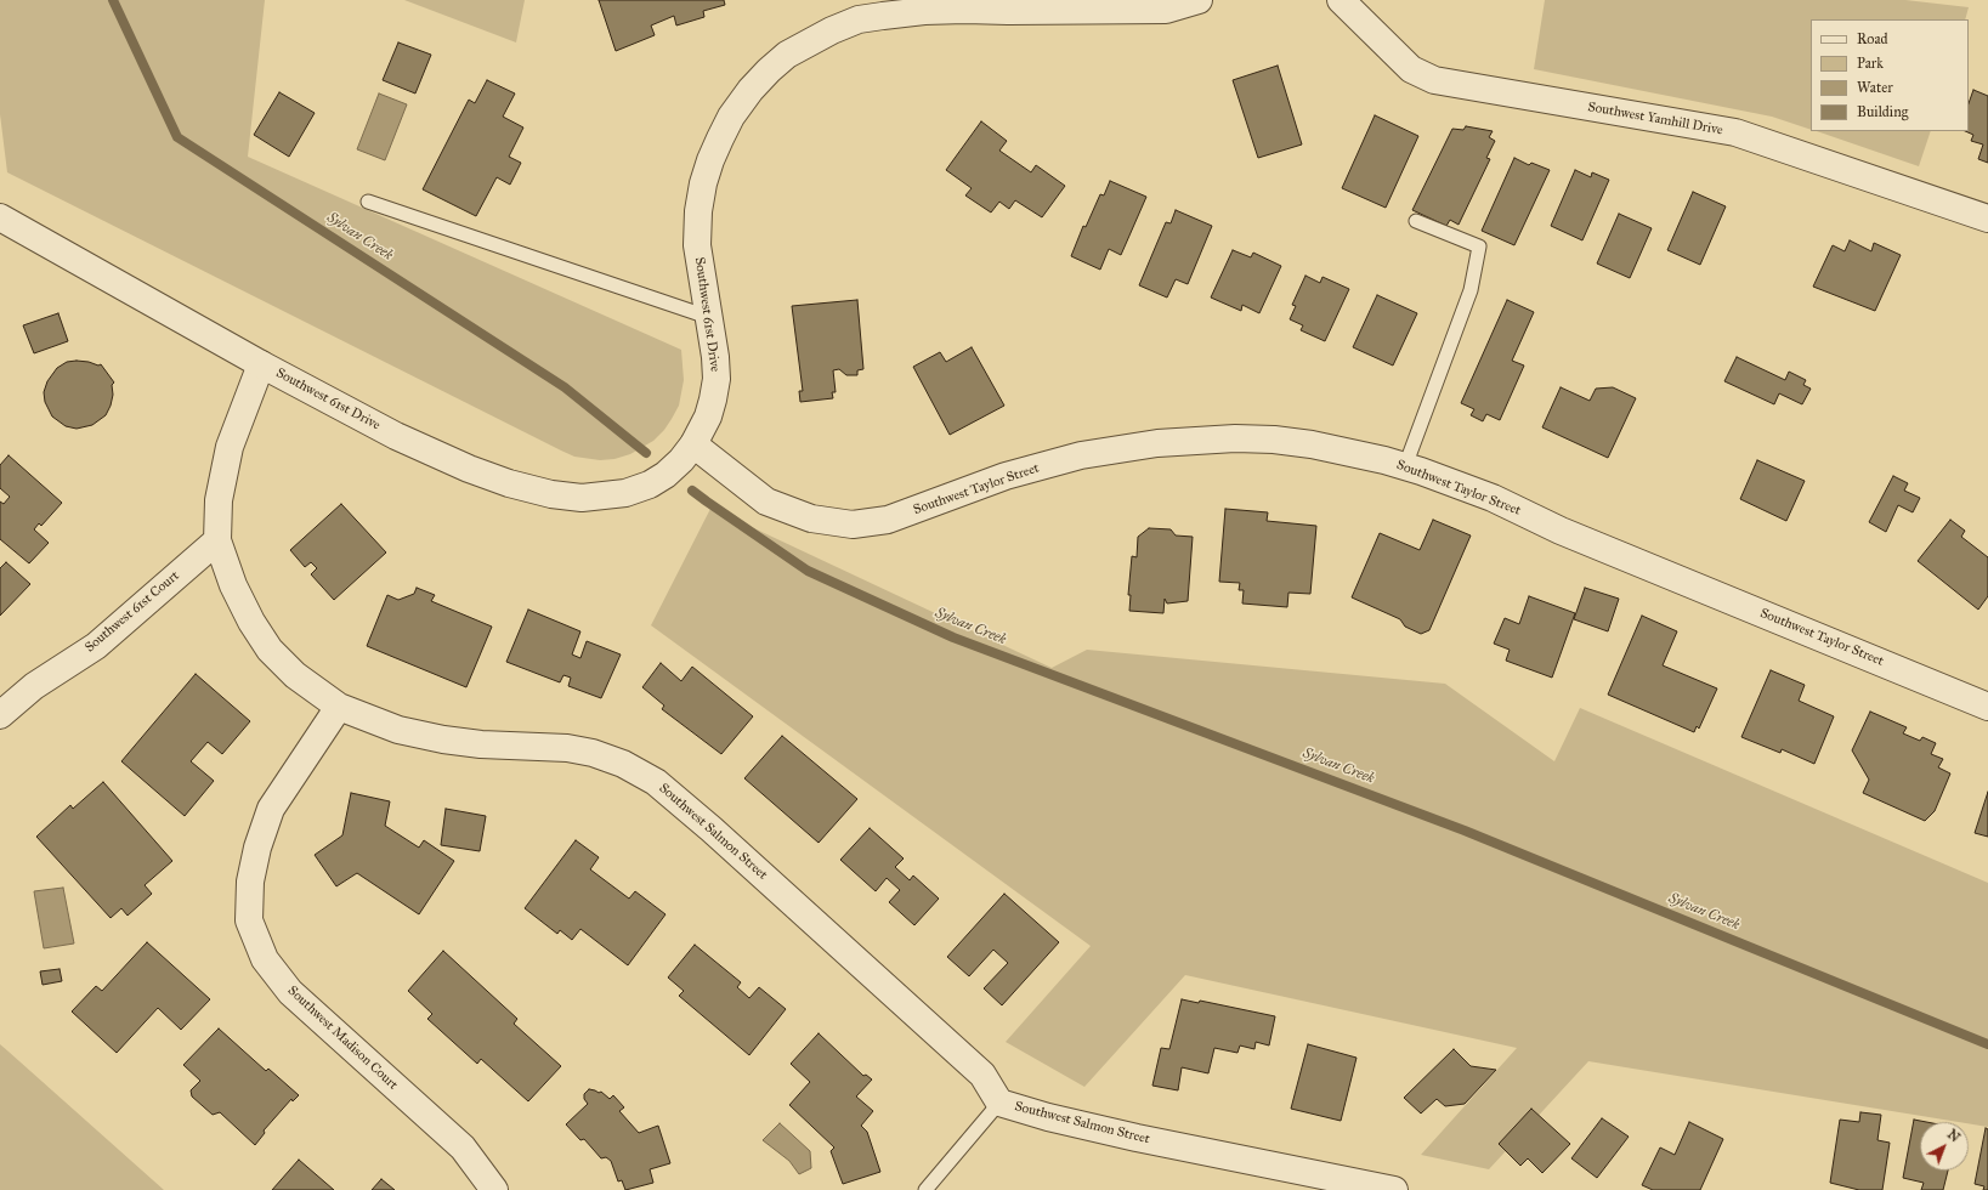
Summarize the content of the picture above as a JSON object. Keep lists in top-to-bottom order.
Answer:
{
  "streets": {
    "street": [
      "Southwest Yamhill Drive",
      "Southwest 61st Drive",
      "Southwest Taylor Street",
      "Southwest 61st Court",
      "Southwest Salmon Street",
      "Southwest Madison Court"
    ]
  },
  "crossings": [
    ["Southwest 61st Drive", "Southwest Taylor Street"],
    ["Southwest 61st Drive", "Southwest Salmon Street"],
    ["Southwest 61st Court", "Southwest Salmon Street"],
    ["Southwest Salmon Street", "Southwest Madison Court"]
  ],
  "water": ["Sylvan Creek"],
  "legend": [
    "Road",
    "Park",
    "Water",
    "Building"
  ],
  "north": "top right"
}
